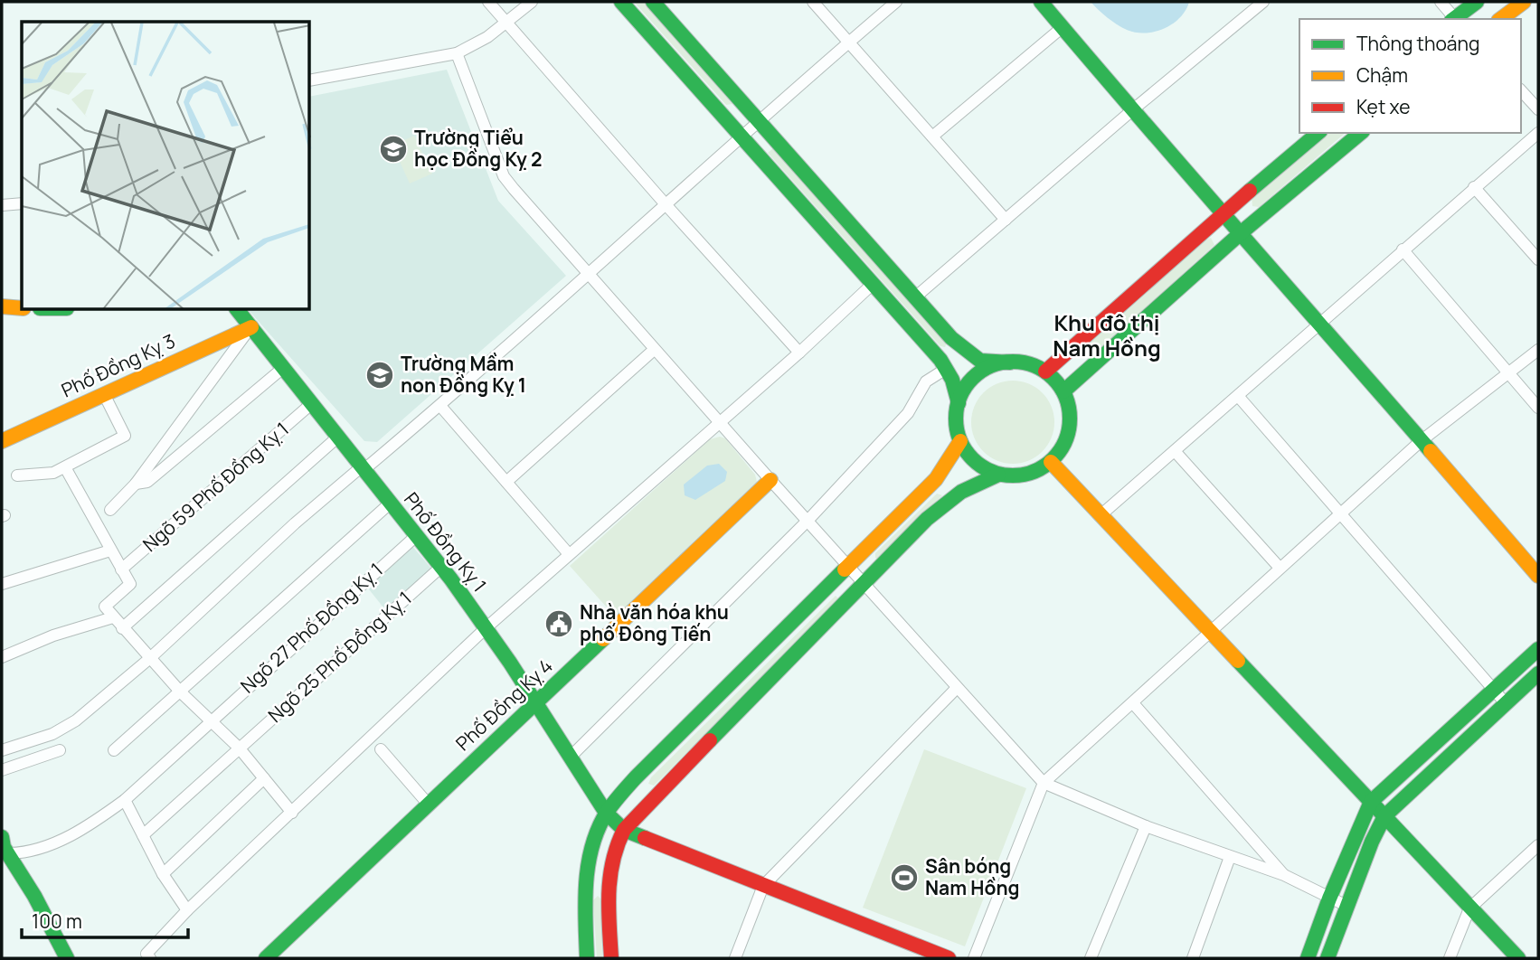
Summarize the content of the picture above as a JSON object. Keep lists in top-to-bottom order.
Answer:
{
  "streets": {
    "street": [
      "Phố Đồng Kỵ 3",
      "Ngõ 59 Phố Đồng Kỵ 1",
      "Phố Đồng Kỵ 1",
      "Ngõ 27 Phố Đồng Kỵ 1",
      "Ngõ 25 Phố Đồng Kỵ 1",
      "Phố Đồng Kỵ 4"
    ]
  },
  "crossings": [
    ["Phố Đồng Kỵ 3", "Phố Đồng Kỵ 1"],
    ["Ngõ 59 Phố Đồng Kỵ 1", "Phố Đồng Kỵ 1"],
    ["Phố Đồng Kỵ 1", "Ngõ 27 Phố Đồng Kỵ 1"],
    ["Phố Đồng Kỵ 1", "Ngõ 25 Phố Đồng Kỵ 1"],
    ["Phố Đồng Kỵ 1", "Phố Đồng Kỵ 4"]
  ],
  "districts": ["Khu đô thị Nam Hồng"],
  "places": {
    "school or university": ["Trường Tiểu học Đồng Kỵ 2", "Trường Mầm non Đồng Kỵ 1"],
    "public building": ["Nhà văn hóa khu phố Đông Tiến"],
    "sports": ["Sân bóng Nam Hồng"]
  },
  "legend": ["Thông thoáng", "Chậm", "Kẹt xe"],
  "scale_bar": "100 m"
}
